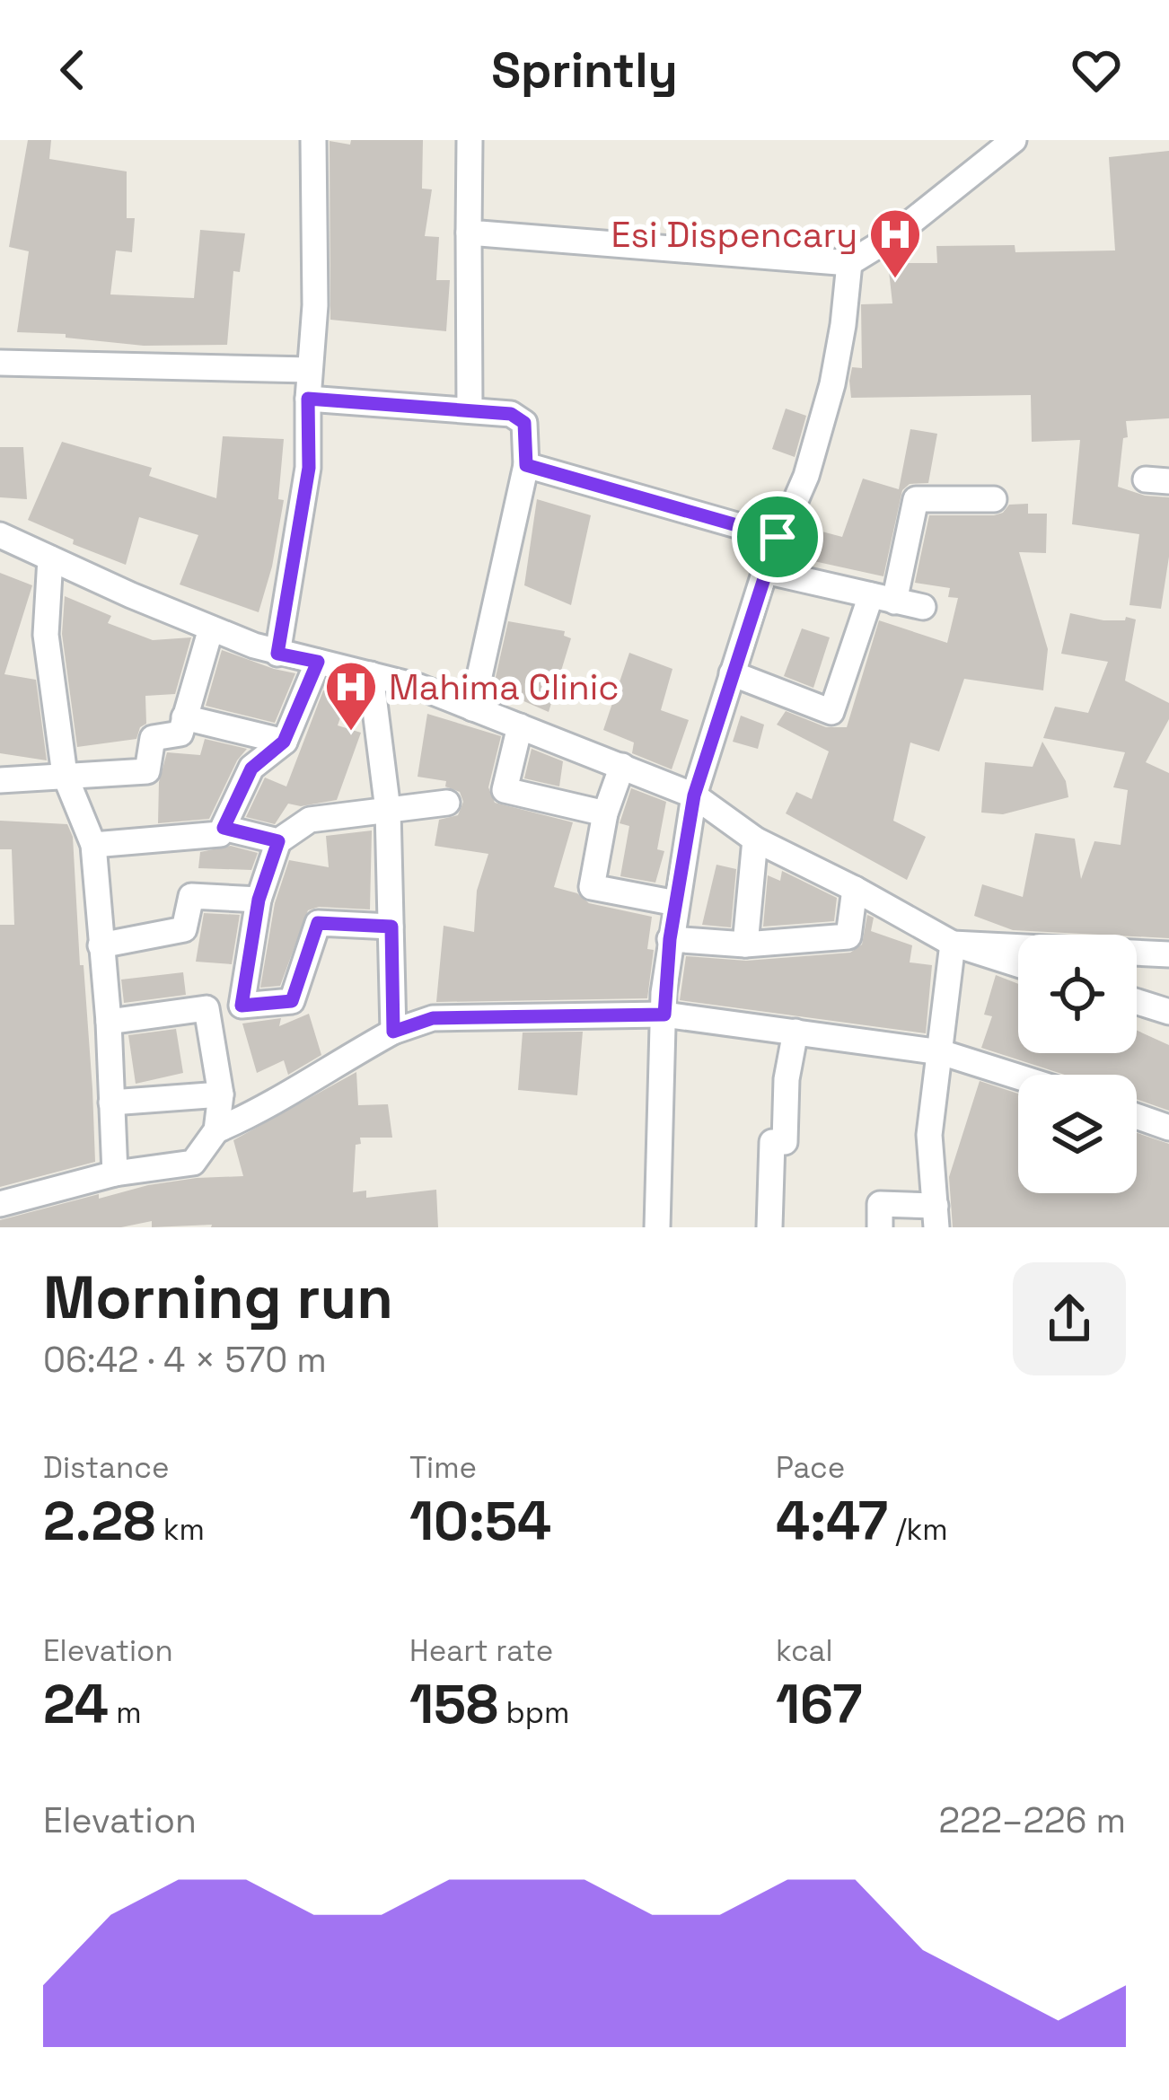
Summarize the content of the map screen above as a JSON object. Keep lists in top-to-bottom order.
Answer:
{
  "places": {
    "hospital": ["Esi Dispencary", "Mahima Clinic"]
  },
  "page": {
    "header": "Sprintly",
    "heading": ["Morning run", "06:42 · 4 × 570 m"],
    "stats": [
      ["Distance", "2.28 km"],
      ["Time", "10:54"],
      ["Pace", "4:47 /km"],
      ["Elevation", "24 m"],
      ["Heart rate", "158 bpm"],
      ["kcal", "167"]
    ],
    "chart": ["Elevation", "222–226 m"]
  }
}
